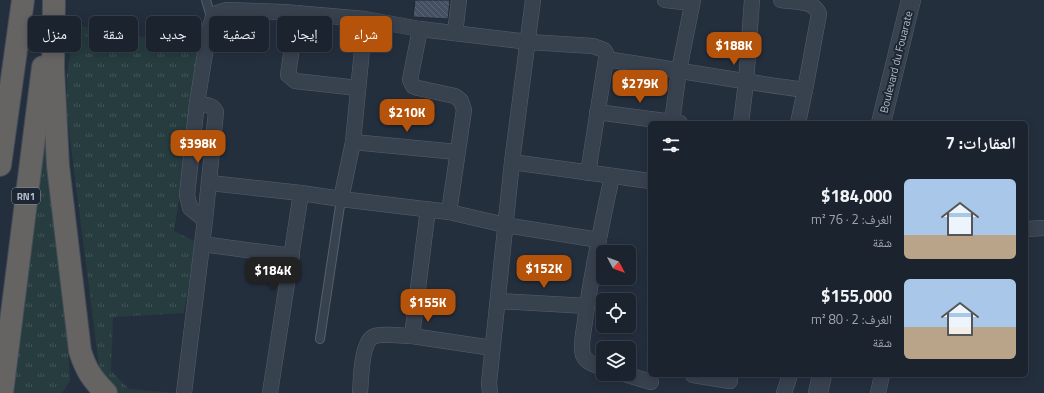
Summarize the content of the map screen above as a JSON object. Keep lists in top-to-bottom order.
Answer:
{
  "streets": {
    "highway": ["RN1"],
    "street": ["Boulevard du Fouarate"]
  },
  "north": "bottom right",
  "page": {
    "chip": [
      "شراء",
      "إيجار",
      "تصفية",
      "جديد",
      "شقة",
      "منزل"
    ],
    "price": [
      "$188K",
      "$279K",
      "$210K",
      "$398K",
      "$152K",
      "$184K",
      "$155K"
    ],
    "heading": "العقارات: 7",
    "list": [
      {
        "name": "$184,000",
        "note": "الغرف: 2 · 76 m² · شقة"
      },
      {
        "name": "$155,000",
        "note": "الغرف: 2 · 80 m² · شقة"
      }
    ]
  }
}
